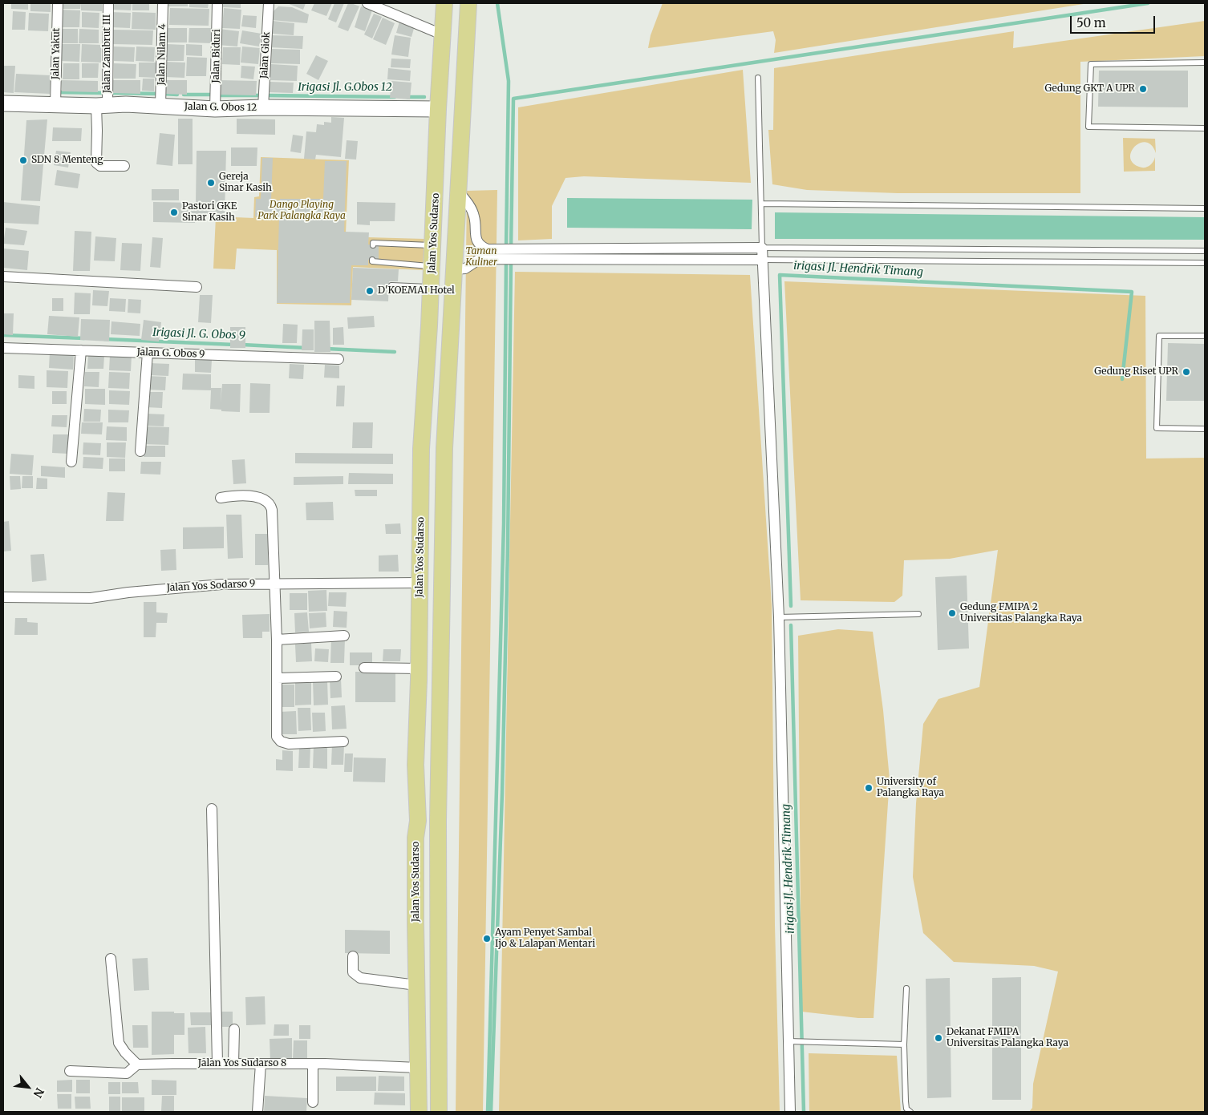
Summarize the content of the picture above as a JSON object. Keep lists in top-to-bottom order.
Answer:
{
  "streets": {
    "main road": ["Jalan Yos Sudarso"],
    "street": [
      "Jalan Yakut",
      "Jalan Zambrut III",
      "Jalan Nilam 4",
      "Jalan Giok",
      "Jalan Biduri",
      "Jalan G. Obos 12",
      "Jalan G. Obos 9",
      "Jalan Yos Sodarso 9",
      "Jalan Yos Sudarso 8"
    ]
  },
  "crossings": [
    ["Jalan Yakut", "Jalan G. Obos 12"],
    ["Jalan Zambrut III", "Jalan G. Obos 12"],
    ["Jalan Nilam 4", "Jalan G. Obos 12"],
    ["Jalan Giok", "Jalan G. Obos 12"],
    ["Jalan Biduri", "Jalan G. Obos 12"],
    ["Jalan G. Obos 12", "Jalan Yos Sudarso"],
    ["Jalan Yos Sudarso", "Jalan Yos Sodarso 9"],
    ["Jalan Yos Sudarso", "Jalan Yos Sudarso 8"]
  ],
  "water": ["Irigasi Jl. G.Obos 12", "irigasi Jl. Hendrik Timang", "Irigasi Jl. G. Obos 9"],
  "parks": ["Dango Playing Park Palangka Raya", "Taman Kuliner"],
  "places": [
    "Gedung GKT A UPR",
    "SDN 8 Menteng",
    "Gereja Sinar Kasih",
    "Pastori GKE Sinar Kasih",
    "D'KOEMAI Hotel",
    "Gedung Riset UPR",
    "Gedung FMIPA 2 Universitas Palangka Raya",
    "University of Palangka Raya",
    "Ayam Penyet Sambal Ijo & Lalapan Mentari",
    "Dekanat FMIPA Universitas Palangka Raya"
  ],
  "scale_bar": "50 m",
  "north": "bottom right"
}
